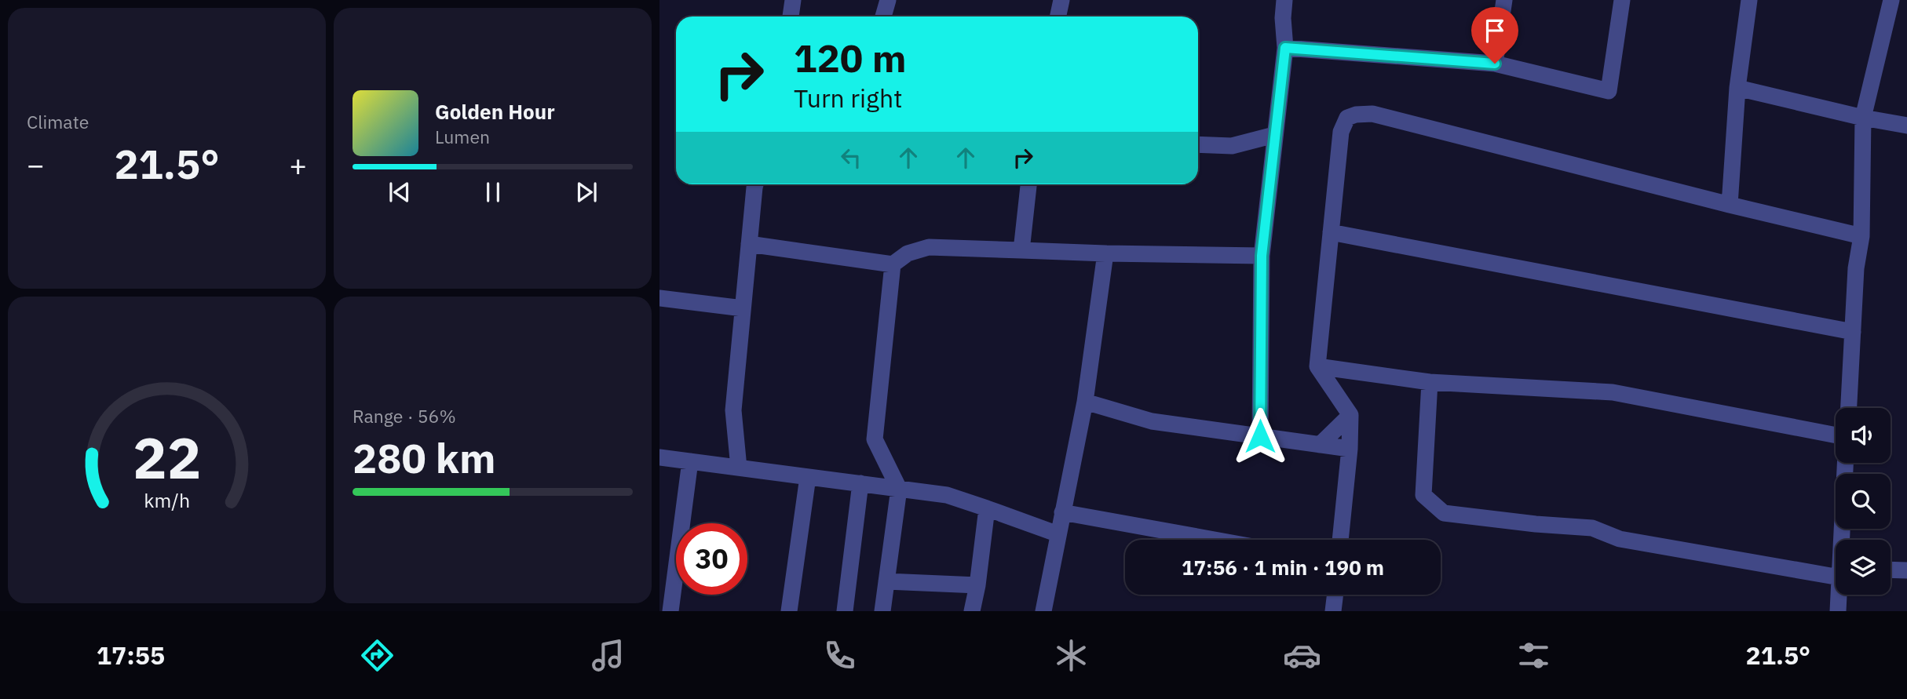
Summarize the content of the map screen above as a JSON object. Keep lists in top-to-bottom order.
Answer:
{
  "page": {
    "tile": [
      "Climate",
      ["Range · 56%", "280 km"]
    ],
    "turn": ["120 m", "Turn right"],
    "song": ["Golden Hour", "Lumen"],
    "heat": ["−", "21.5°", "+"],
    "limit": "30",
    "trip": "17:56 · 1 min · 190 m",
    "tabs": ["17:55", "21.5°"],
    "gauge": ["22", "km/h"]
  }
}
